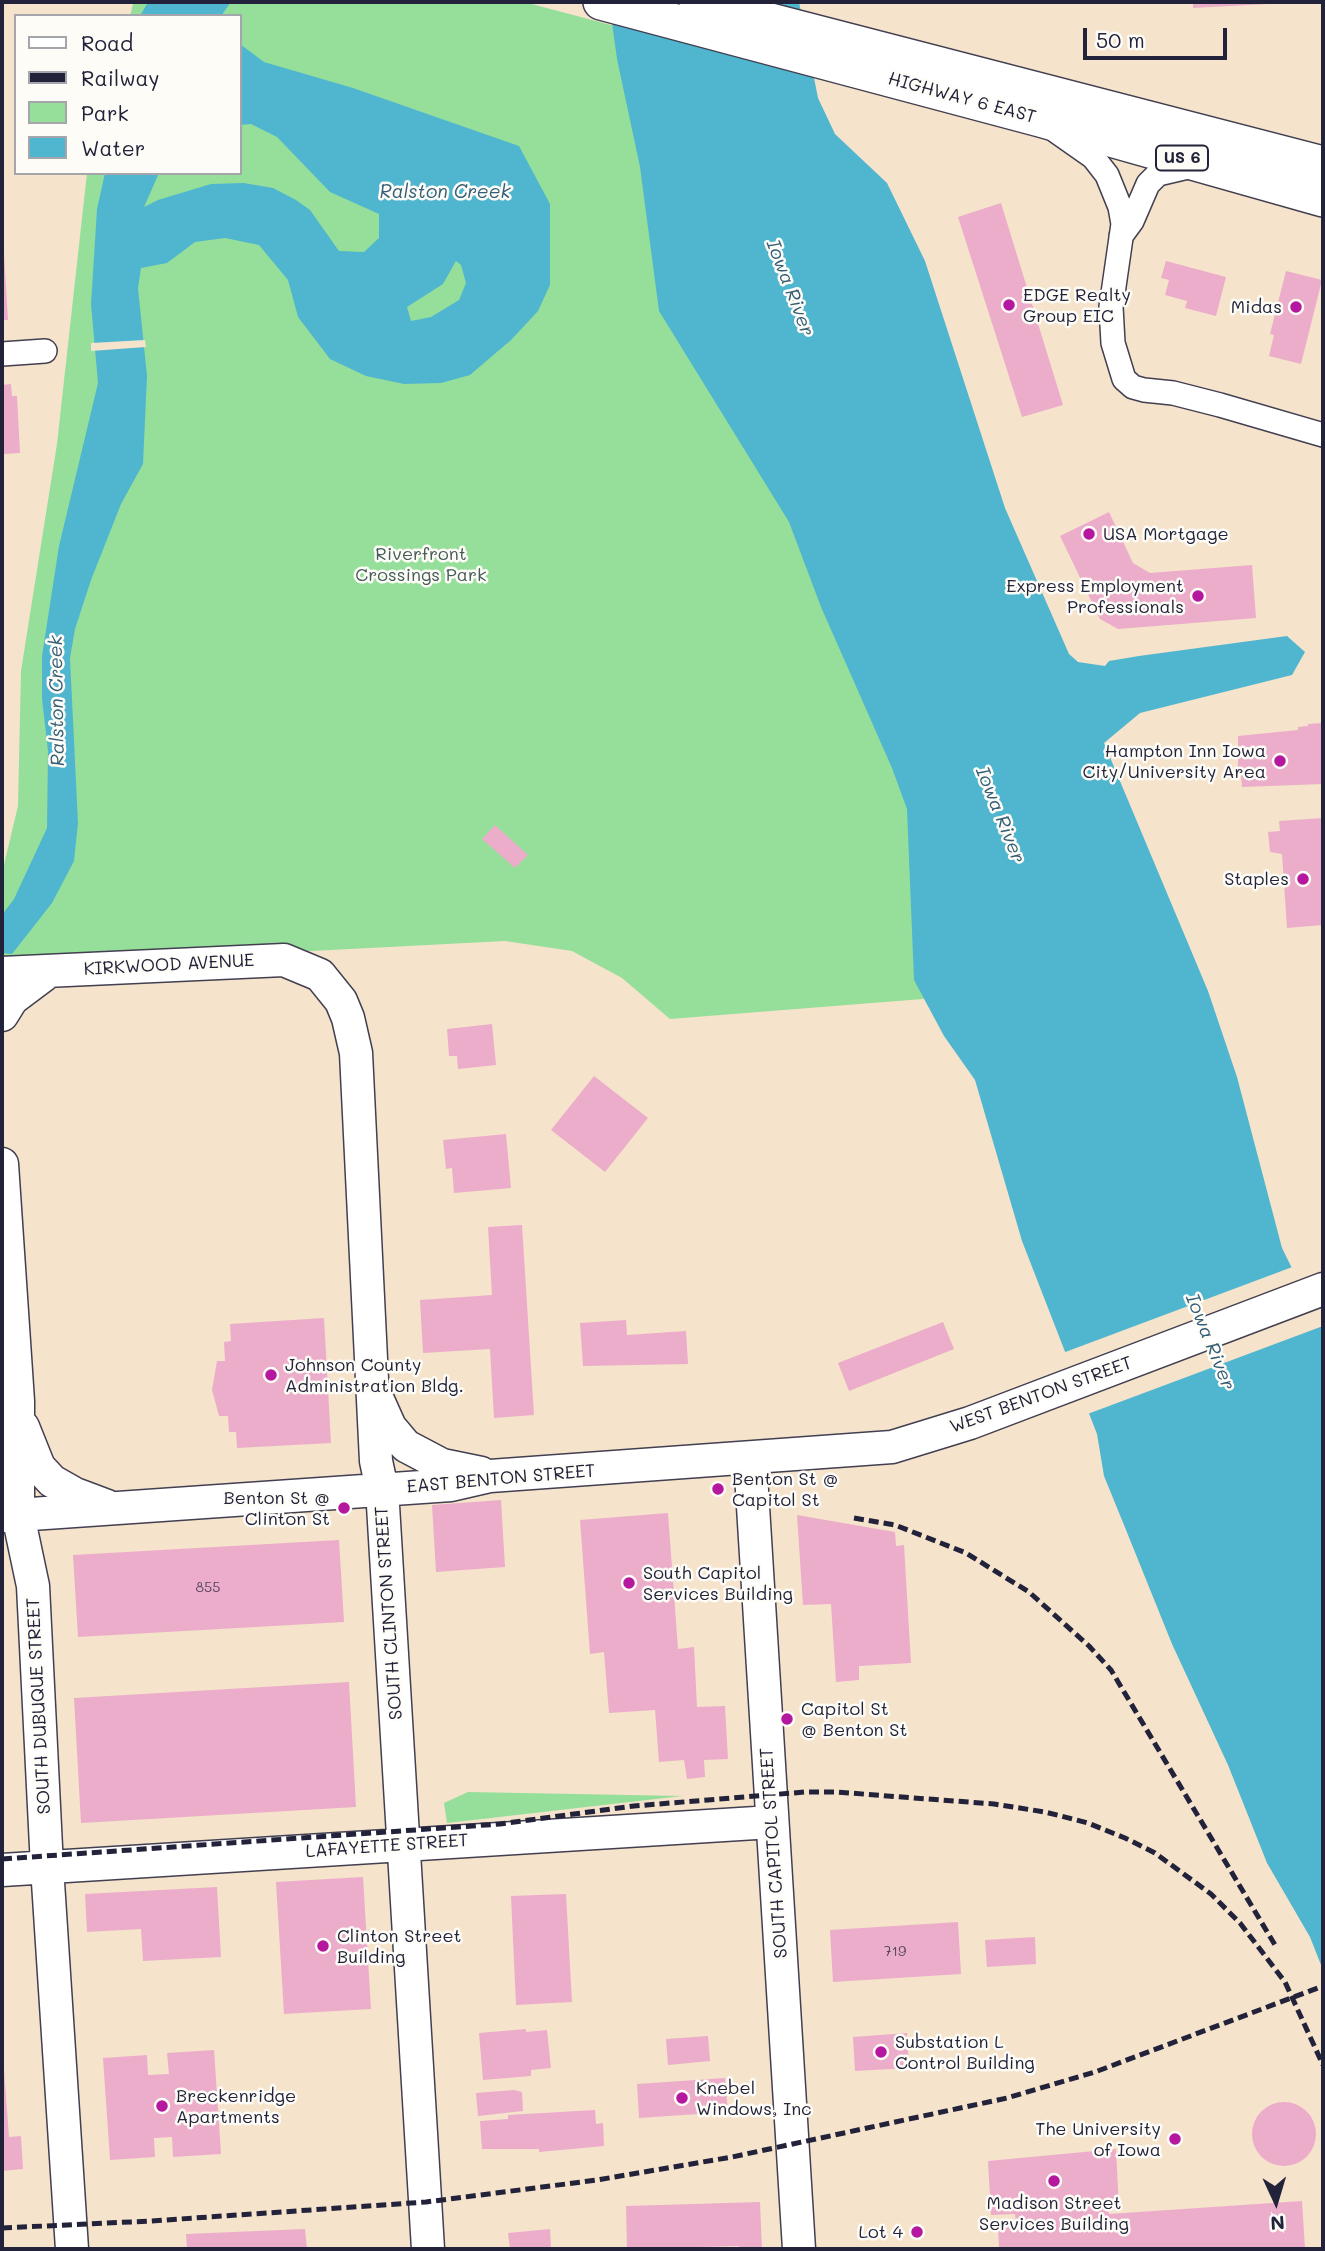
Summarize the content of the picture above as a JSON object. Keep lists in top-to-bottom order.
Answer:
{
  "streets": {
    "main road": ["HIGHWAY 6 EAST", "US 6"],
    "street": [
      "KIRKWOOD AVENUE",
      "WEST BENTON STREET",
      "EAST BENTON STREET",
      "SOUTH CLINTON STREET",
      "SOUTH DUBUQUE STREET",
      "LAFAYETTE STREET",
      "SOUTH CAPITOL STREET"
    ]
  },
  "crossings": [
    ["KIRKWOOD AVENUE", "SOUTH CLINTON STREET"],
    ["WEST BENTON STREET", "EAST BENTON STREET"],
    ["WEST BENTON STREET", "SOUTH CAPITOL STREET"],
    ["EAST BENTON STREET", "SOUTH CLINTON STREET"],
    ["EAST BENTON STREET", "SOUTH DUBUQUE STREET"],
    ["EAST BENTON STREET", "SOUTH CAPITOL STREET"],
    ["SOUTH CLINTON STREET", "LAFAYETTE STREET"],
    ["SOUTH DUBUQUE STREET", "LAFAYETTE STREET"],
    ["LAFAYETTE STREET", "SOUTH CAPITOL STREET"]
  ],
  "water": ["Ralston Creek", "Iowa River"],
  "parks": ["Riverfront Crossings Park"],
  "places": [
    "EDGE Realty Group EIC",
    "Midas",
    "USA Mortgage",
    "Express Employment Professionals",
    "Hampton Inn Iowa City/University Area",
    "Staples",
    "Johnson County Administration Bldg.",
    "Benton St @ Capitol St",
    "Benton St @ Clinton St",
    "South Capitol Services Building",
    "Capitol St @ Benton St",
    "Clinton Street Building",
    "Substation L Control Building",
    "Knebel Windows, Inc",
    "Breckenridge Apartments",
    "The University of Iowa",
    "Madison Street Services Building",
    "Lot 4"
  ],
  "house_numbers": ["855", "719"],
  "legend": [
    "Road",
    "Railway",
    "Park",
    "Water"
  ],
  "scale_bar": "50 m",
  "north": "bottom"
}
